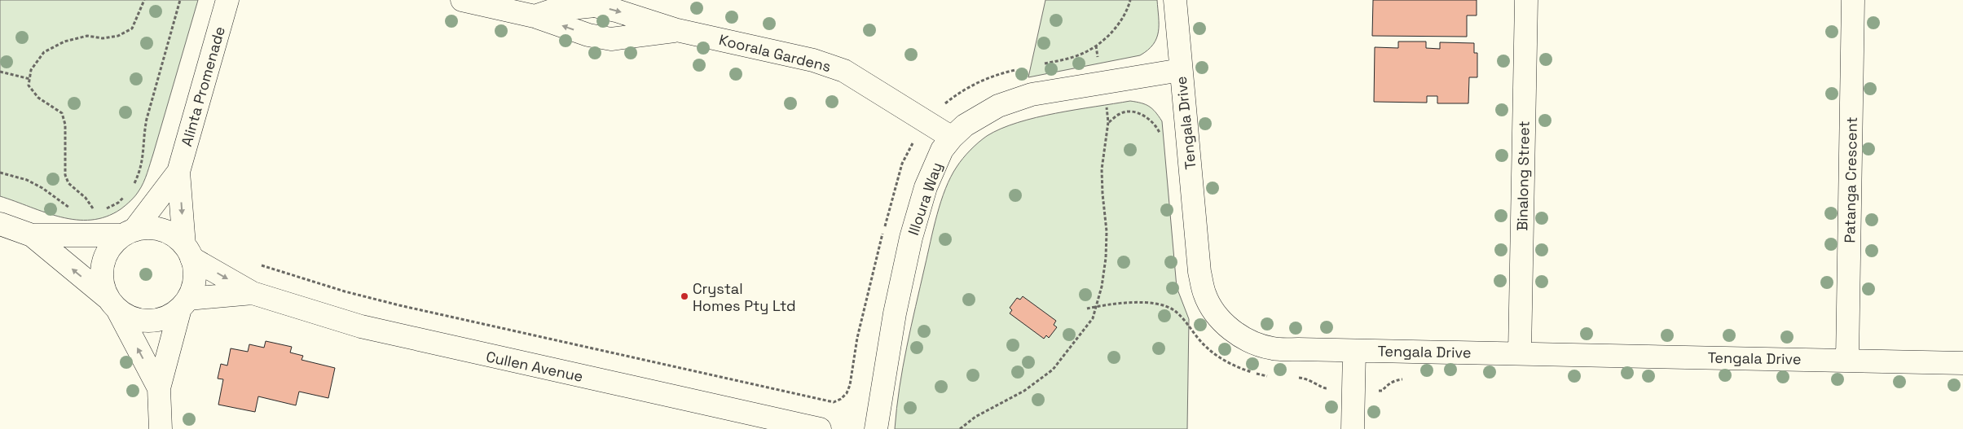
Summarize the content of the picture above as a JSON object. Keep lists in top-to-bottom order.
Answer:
{
  "streets": {
    "street": [
      "Koorala Gardens",
      "Alinta Promenade",
      "Tengala Drive",
      "Binalong Street",
      "Patanga Crescent",
      "Illoura Way",
      "Cullen Avenue"
    ]
  },
  "crossings": [
    ["Koorala Gardens", "Illoura Way"],
    ["Alinta Promenade", "Cullen Avenue"],
    ["Tengala Drive", "Binalong Street"],
    ["Tengala Drive", "Patanga Crescent"],
    ["Tengala Drive", "Illoura Way"]
  ],
  "places": ["Crystal Homes Pty Ltd"]
}
